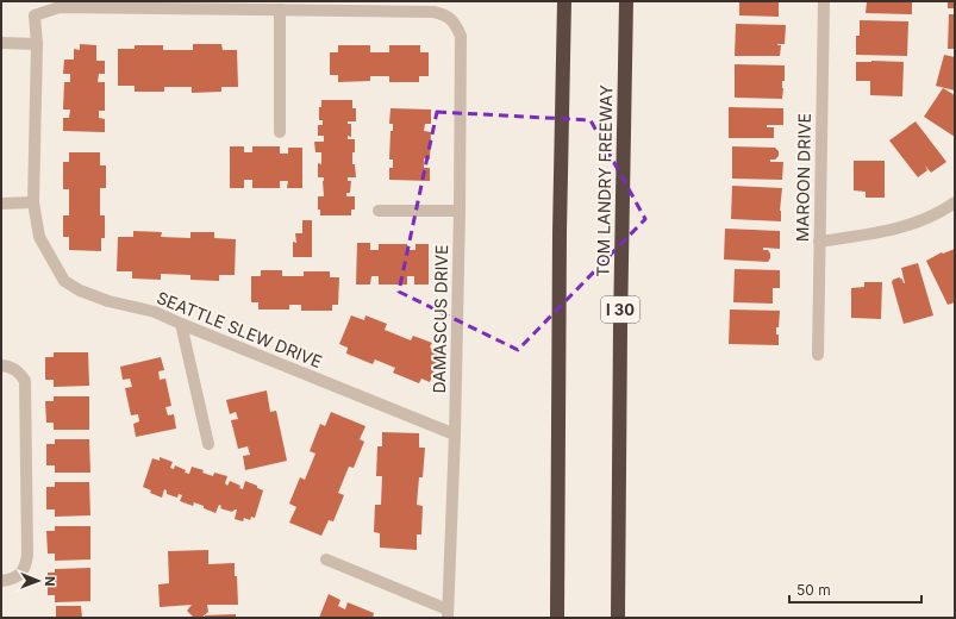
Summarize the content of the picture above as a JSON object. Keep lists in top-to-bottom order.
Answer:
{
  "streets": {
    "highway": ["TOM LANDRY FREEWAY", "I 30"],
    "street": ["MAROON DRIVE", "DAMASCUS DRIVE", "SEATTLE SLEW DRIVE"]
  },
  "crossings": [
    ["DAMASCUS DRIVE", "SEATTLE SLEW DRIVE"]
  ],
  "scale_bar": "50 m",
  "north": "right"
}
